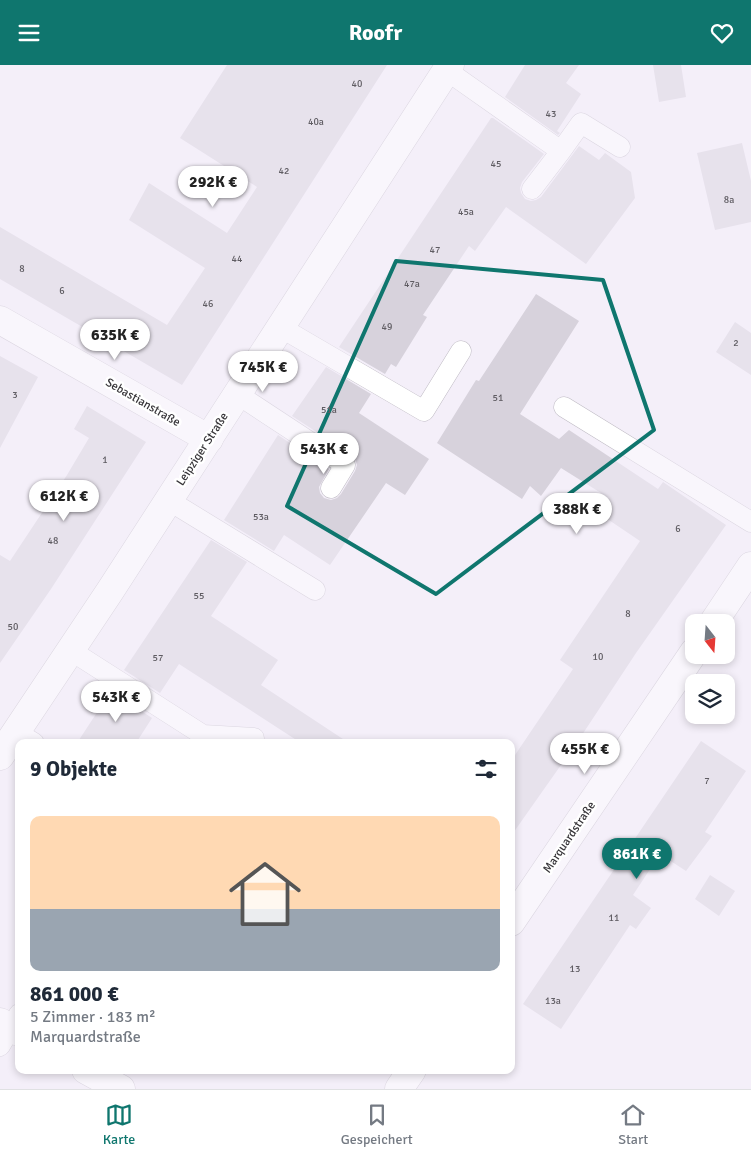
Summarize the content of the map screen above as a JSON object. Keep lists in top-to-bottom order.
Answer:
{
  "streets": {
    "main road": ["Sebastianstraße", "Leipziger Straße", "Marquardstraße"]
  },
  "crossings": [
    ["Sebastianstraße", "Leipziger Straße"]
  ],
  "house_numbers": [
    "40",
    "43",
    "40a",
    "45",
    "42",
    "8a",
    "45a",
    "47",
    "44",
    "8",
    "47a",
    "6",
    "46",
    "49",
    "2",
    "3",
    "51",
    "51a",
    "1",
    "53a",
    "6",
    "48",
    "55",
    "8",
    "50",
    "10",
    "57",
    "7",
    "11",
    "13",
    "13a"
  ],
  "north": "bottom",
  "page": {
    "header": "Roofr",
    "price": [
      "292K €",
      "635K €",
      "745K €",
      "543K €",
      "612K €",
      "388K €",
      "543K €",
      "455K €",
      "861K €"
    ],
    "heading": "9 Objekte",
    "list": [
      {
        "name": "861 000 €",
        "note": "5 Zimmer · 183 m² · Marquardstraße"
      }
    ],
    "tabs": ["Karte", "Gespeichert", "Start"]
  }
}
